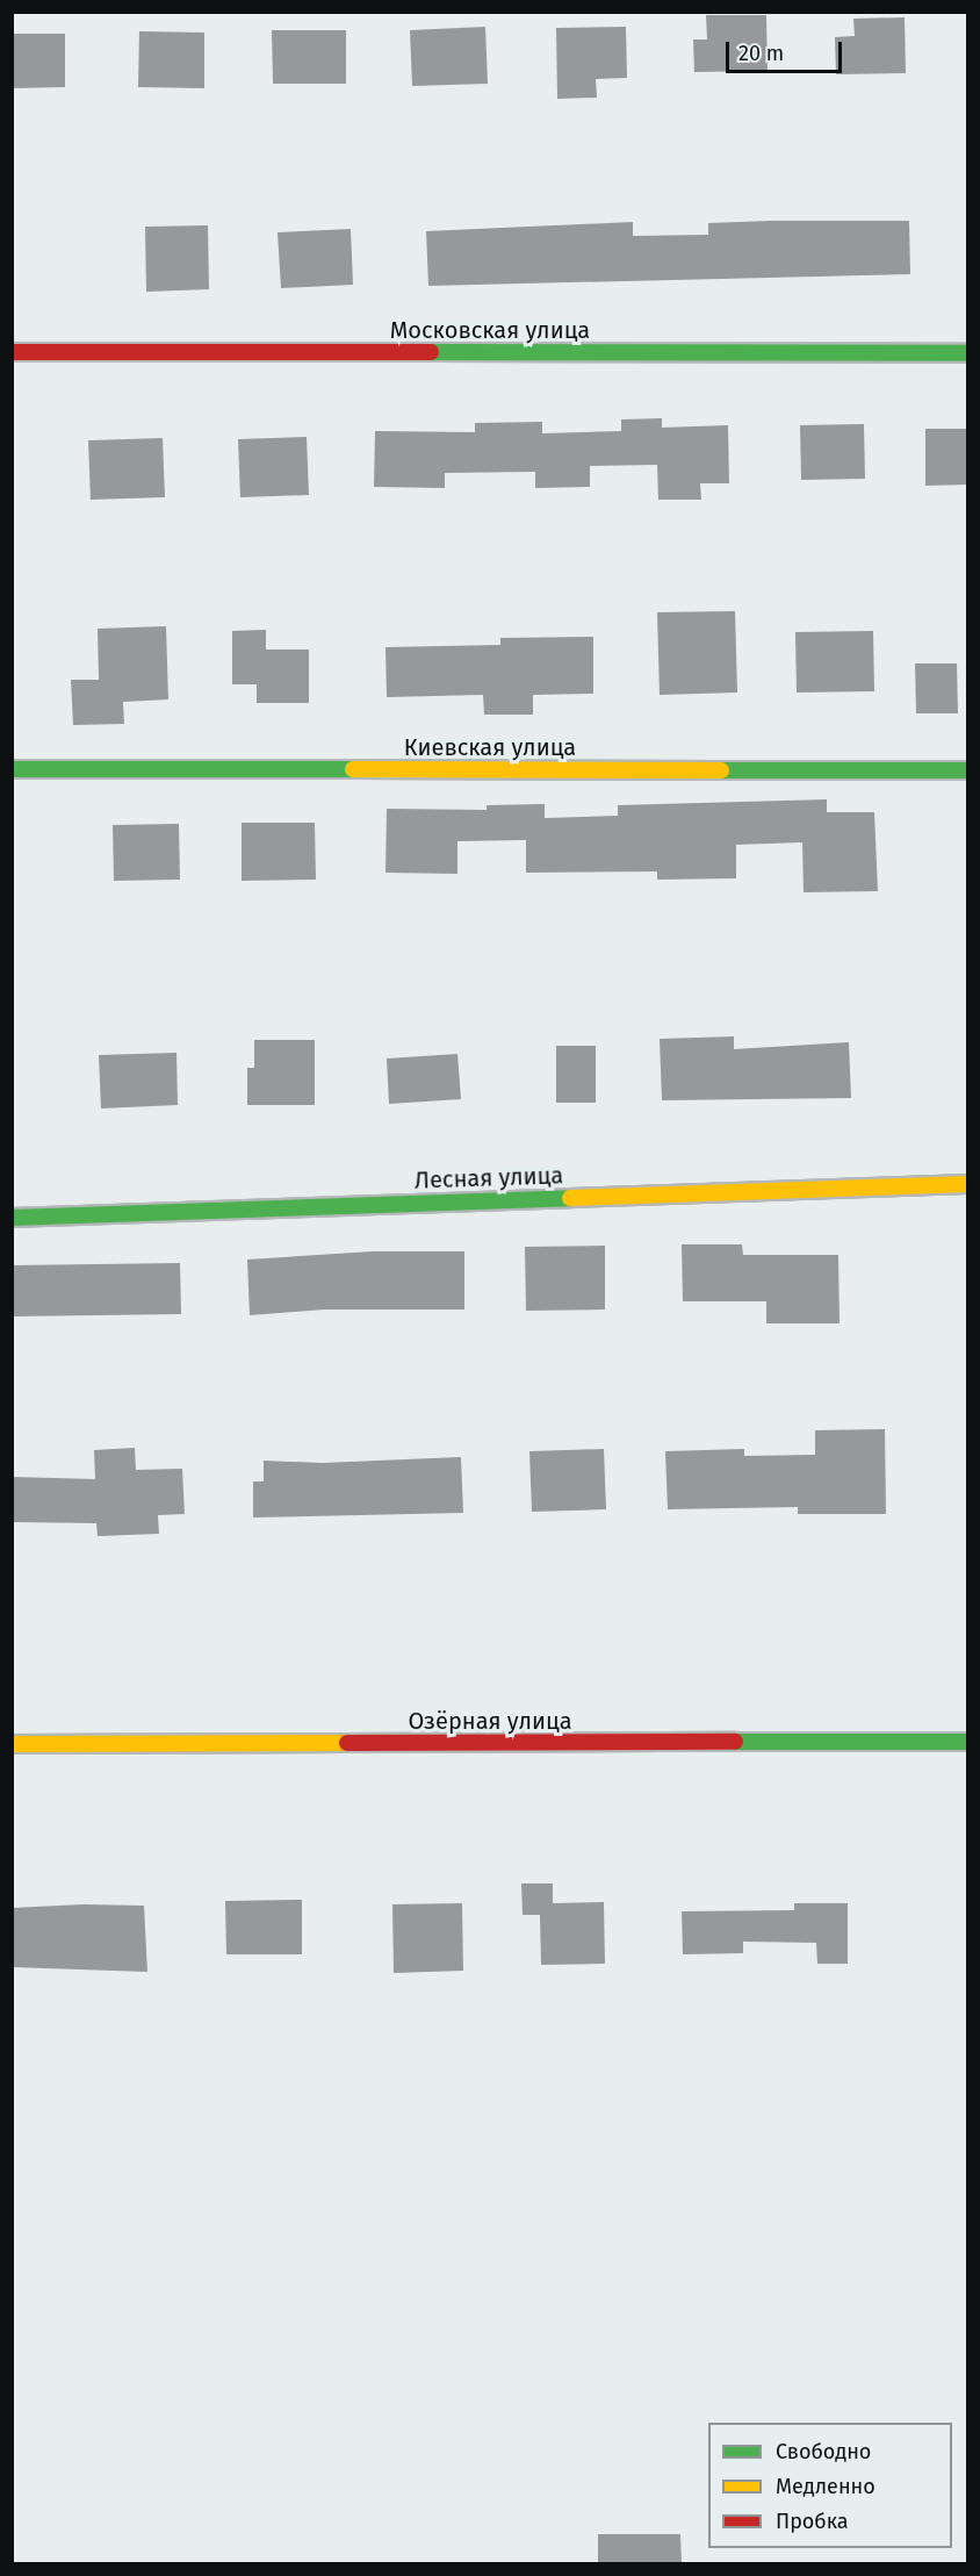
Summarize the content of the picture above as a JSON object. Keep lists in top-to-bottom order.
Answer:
{
  "streets": {
    "street": [
      "Московская улица",
      "Киевская улица",
      "Лесная улица",
      "Озёрная улица"
    ]
  },
  "legend": ["Свободно", "Медленно", "Пробка"],
  "scale_bar": "20 m"
}
